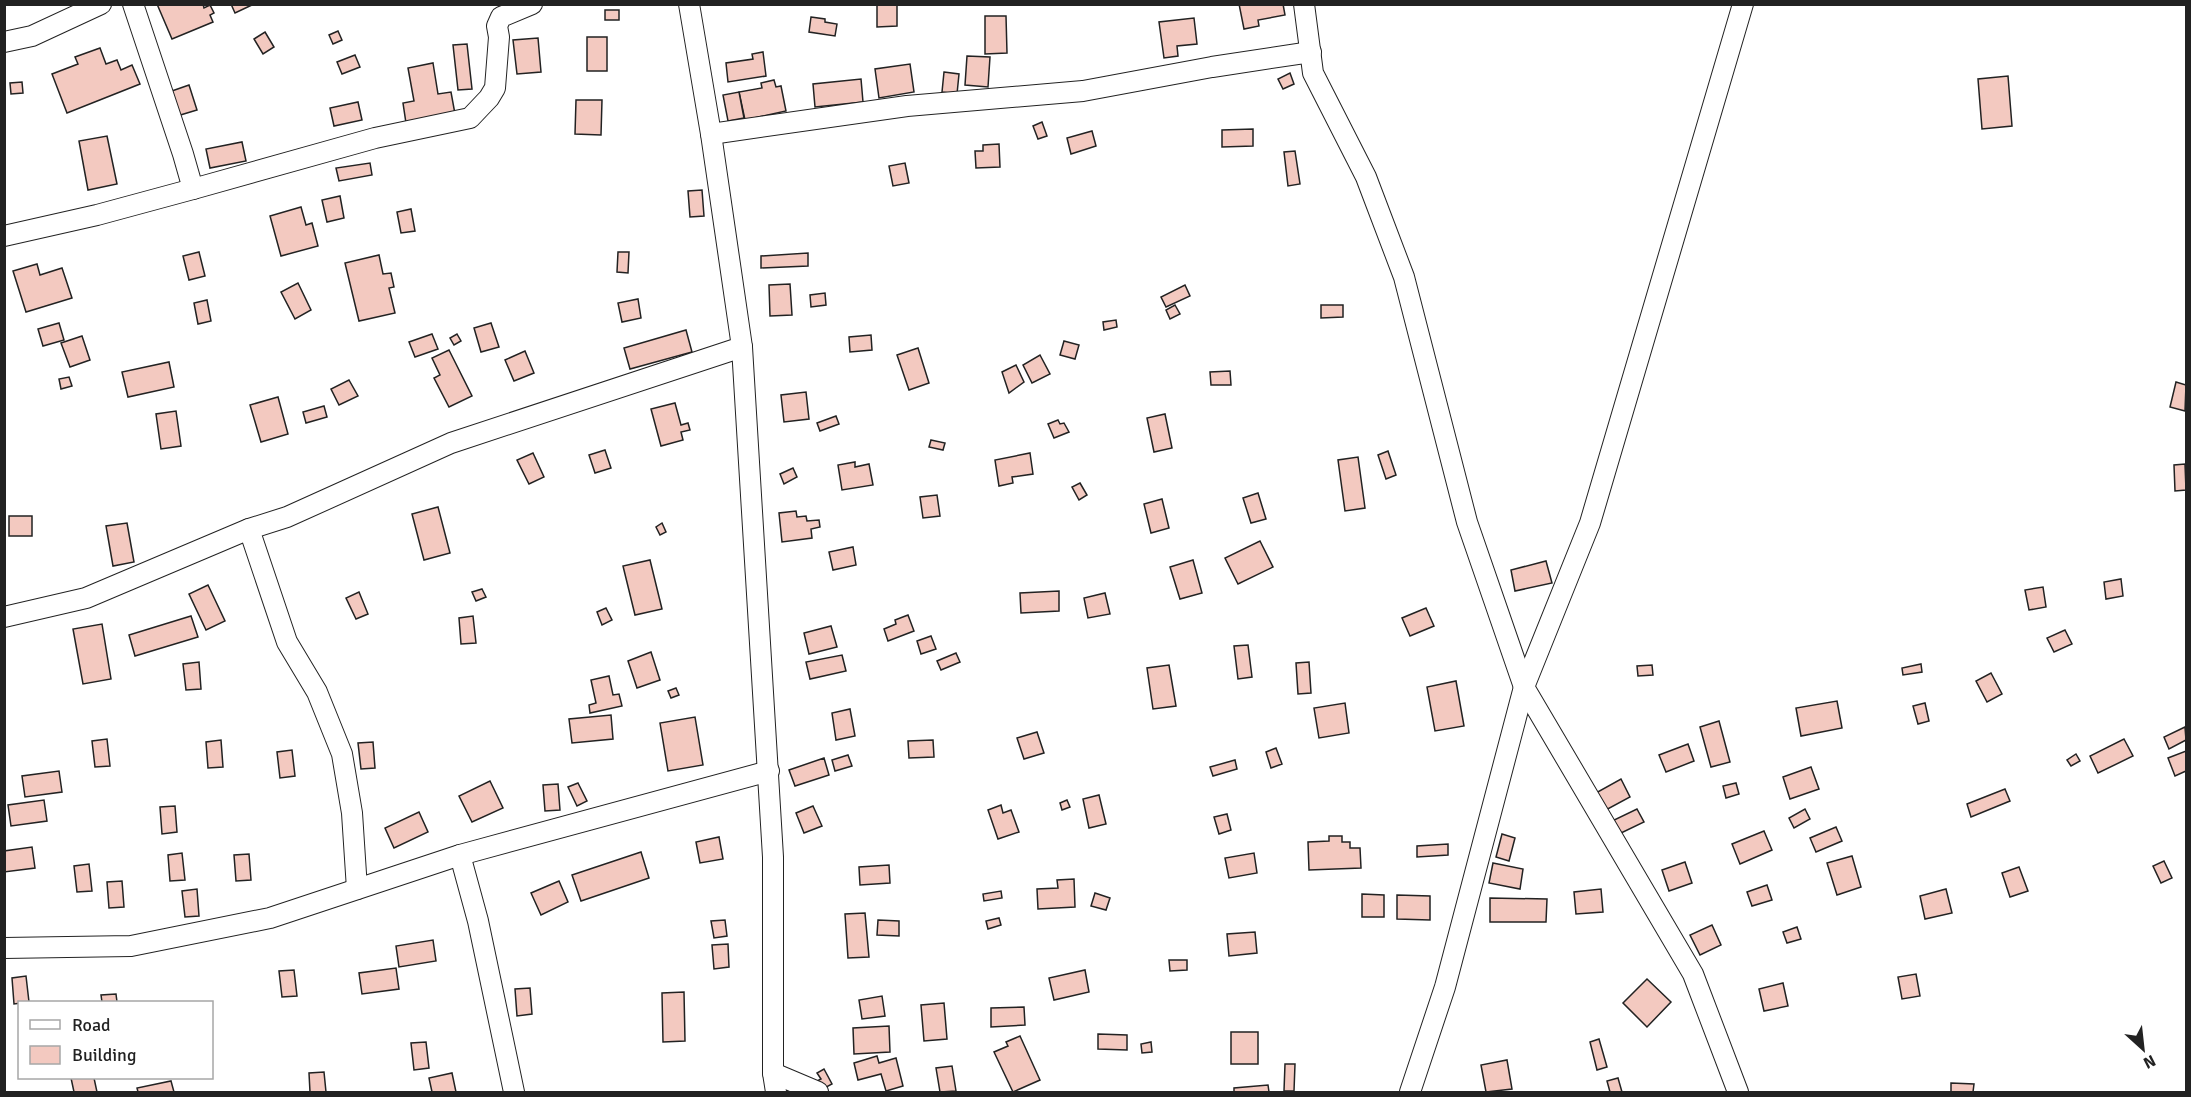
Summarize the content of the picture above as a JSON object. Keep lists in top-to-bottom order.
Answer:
{
  "legend": ["Road", "Building"],
  "north": "bottom right"
}
